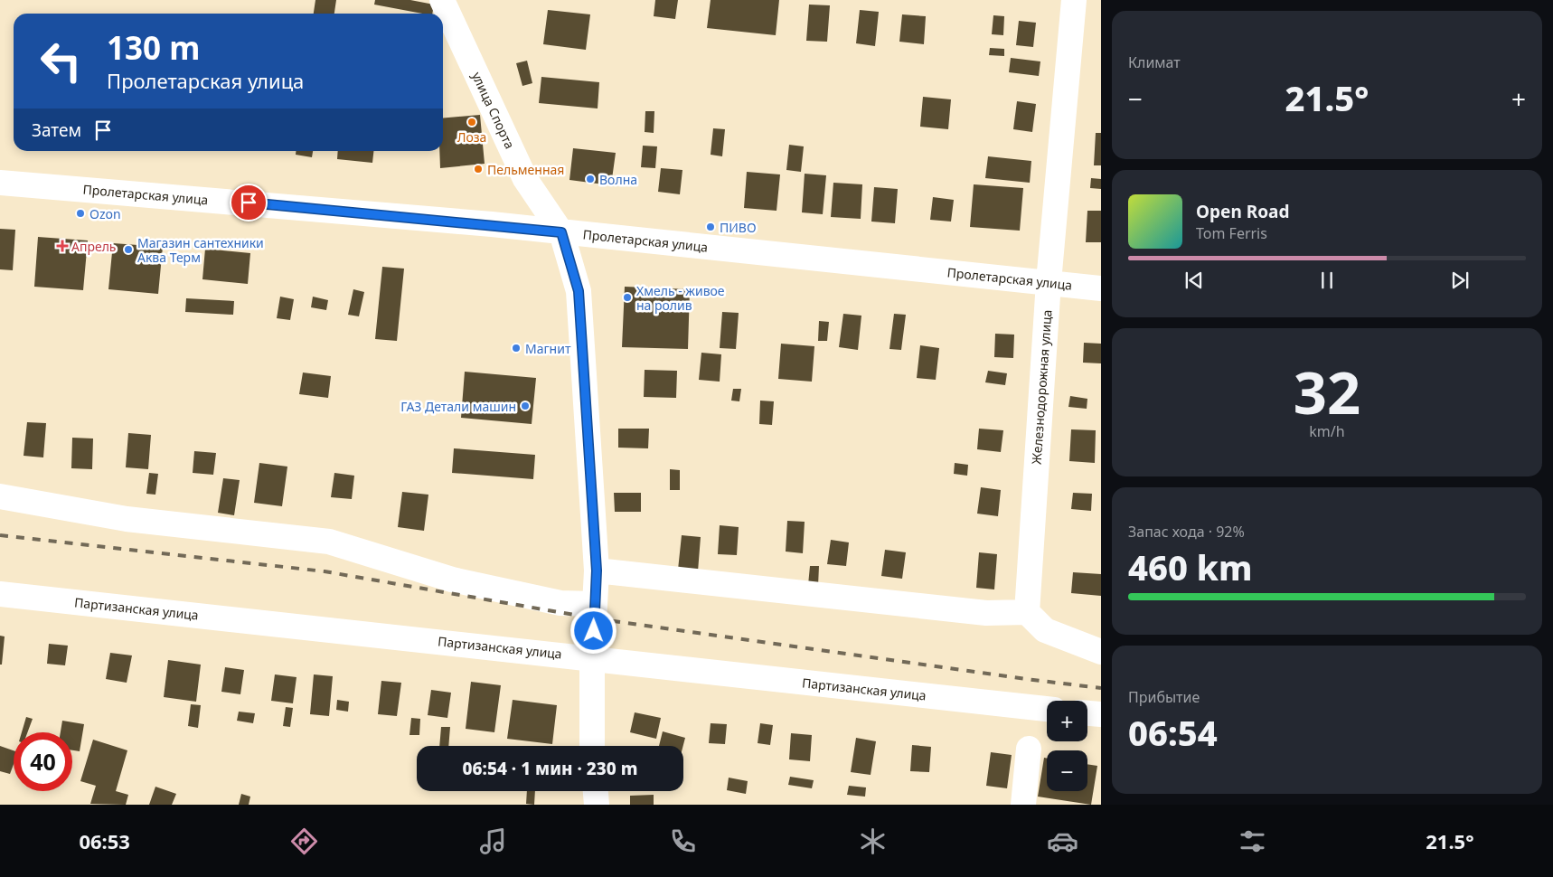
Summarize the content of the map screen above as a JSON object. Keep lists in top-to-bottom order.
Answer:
{
  "streets": {
    "street": [
      "улица Спорта",
      "Пролетарская улица",
      "Железнодорожная улица",
      "Партизанская улица"
    ]
  },
  "crossings": [
    ["улица Спорта", "Пролетарская улица"],
    ["улица Спорта", "Партизанская улица"],
    ["Пролетарская улица", "Железнодорожная улица"]
  ],
  "places": {
    "other": [
      "Лоза",
      "Пельменная",
      "Волна",
      "Ozon",
      "ПИВО",
      "Магазин сантехники Аква Терм",
      "Хмель - живое на ролив",
      "Магнит",
      "ГАЗ Детали машин"
    ],
    "health": ["Апрель"]
  },
  "page": {
    "tile": [
      "Климат",
      ["32", "km/h"],
      ["Запас хода · 92%", "460 km"],
      ["Прибытие", "06:54"]
    ],
    "turn": ["130 m", "Пролетарская улица"],
    "heat": ["−", "21.5°", "+"],
    "then": "Затем",
    "song": ["Open Road", "Tom Ferris"],
    "map_buttons": ["+", "−"],
    "limit": "40",
    "trip": "06:54 · 1 мин · 230 m",
    "tabs": ["06:53", "21.5°"]
  }
}
